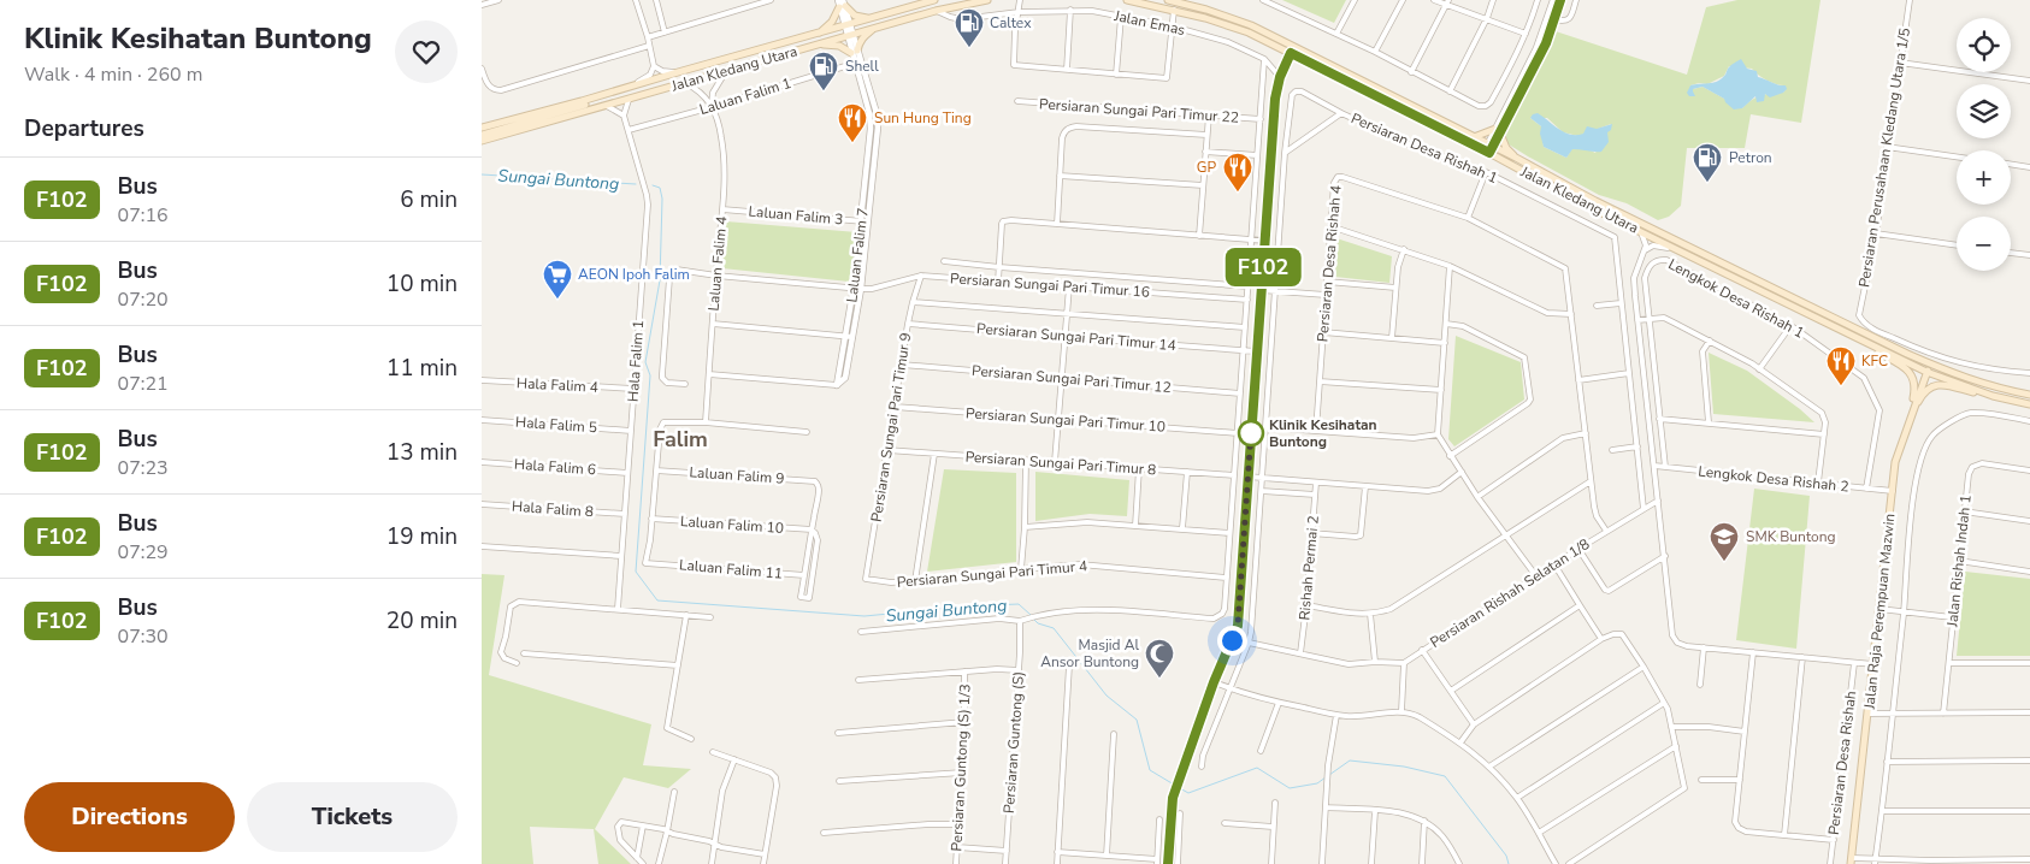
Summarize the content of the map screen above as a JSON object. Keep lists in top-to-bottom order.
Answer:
{
  "streets": {
    "main road": ["Jalan Kledang Utara", "Jalan Raja Perempuan Mazwin"],
    "street": [
      "Jalan Emas",
      "Laluan Falim 1",
      "Persiaran Sungai Pari Timur 22",
      "Persiaran Desa Rishah 1",
      "Persiaran Perusahaan Kledang Utara 1/5",
      "Laluan Falim 3",
      "Laluan Falim 7",
      "Laluan Falim 4",
      "Persiaran Desa Rishah 4",
      "Persiaran Sungai Pari Timur 16",
      "Lengkok Desa Rishah 1",
      "Persiaran Sungai Pari Timur 14",
      "Hala Falim 1",
      "Persiaran Sungai Pari Timur 12",
      "Hala Falim 4",
      "Persiaran Sungai Pari Timur 10",
      "Hala Falim 5",
      "Persiaran Sungai Pari Timur 9",
      "Persiaran Sungai Pari Timur 8",
      "Hala Falim 6",
      "Laluan Falim 9",
      "Lengkok Desa Rishah 2",
      "Hala Falim 8",
      "Laluan Falim 10",
      "Jalan Rishah Indah 1",
      "Rishah Permai 2",
      "Laluan Falim 11",
      "Persiaran Sungai Pari Timur 4",
      "Persiaran Rishah Selatan 1/8",
      "Persiaran Guntong (S)",
      "Persiaran Desa Rishah",
      "Persiaran Guntong (S) 1/3"
    ]
  },
  "crossings": [
    ["Jalan Emas", "Jalan Kledang Utara"],
    ["Jalan Kledang Utara", "Laluan Falim 7"],
    ["Jalan Kledang Utara", "Laluan Falim 4"],
    ["Jalan Kledang Utara", "Lengkok Desa Rishah 1"],
    ["Jalan Kledang Utara", "Jalan Raja Perempuan Mazwin"],
    ["Laluan Falim 1", "Laluan Falim 7"],
    ["Laluan Falim 1", "Laluan Falim 4"],
    ["Laluan Falim 1", "Hala Falim 1"],
    ["Persiaran Desa Rishah 1", "Persiaran Rishah Selatan 1/8"],
    ["Laluan Falim 3", "Laluan Falim 7"],
    ["Laluan Falim 3", "Laluan Falim 4"],
    ["Laluan Falim 7", "Laluan Falim 4"],
    ["Laluan Falim 7", "Persiaran Sungai Pari Timur 16"],
    ["Laluan Falim 4", "Persiaran Sungai Pari Timur 16"],
    ["Persiaran Desa Rishah 4", "Persiaran Rishah Selatan 1/8"],
    ["Persiaran Sungai Pari Timur 16", "Persiaran Sungai Pari Timur 9"],
    ["Lengkok Desa Rishah 1", "Lengkok Desa Rishah 2"],
    ["Persiaran Sungai Pari Timur 14", "Persiaran Sungai Pari Timur 9"],
    ["Hala Falim 1", "Hala Falim 4"],
    ["Hala Falim 1", "Hala Falim 5"],
    ["Hala Falim 1", "Hala Falim 6"],
    ["Hala Falim 1", "Hala Falim 8"],
    ["Persiaran Sungai Pari Timur 12", "Persiaran Sungai Pari Timur 9"],
    ["Persiaran Sungai Pari Timur 10", "Persiaran Sungai Pari Timur 9"],
    ["Persiaran Sungai Pari Timur 9", "Persiaran Sungai Pari Timur 8"],
    ["Persiaran Sungai Pari Timur 9", "Persiaran Sungai Pari Timur 4"],
    ["Laluan Falim 9", "Laluan Falim 10"],
    ["Lengkok Desa Rishah 2", "Jalan Raja Perempuan Mazwin"],
    ["Laluan Falim 10", "Laluan Falim 11"]
  ],
  "districts": ["Falim"],
  "water": ["Sungai Buntong"],
  "places": {
    "fuel station": ["Caltex", "Shell", "Petron"],
    "restaurant": ["Sun Hung Ting", "GP", "KFC"],
    "supermarket": ["AEON Ipoh Falim"],
    "other": ["Klinik Kesihatan Buntong"],
    "school or university": ["SMK Buntong"],
    "mosque": ["Masjid Al Ansor Buntong"]
  },
  "lines": ["bus line F102"],
  "page": {
    "heading": [
      ["Klinik Kesihatan Buntong", "Walk · 4 min · 260 m"],
      "Departures"
    ],
    "on_map": "F102",
    "map_buttons": ["+", "−"],
    "list": [
      {
        "mark": "F102",
        "name": "Bus",
        "note": "07:16",
        "value": "6 min"
      },
      {
        "mark": "F102",
        "name": "Bus",
        "note": "07:20",
        "value": "10 min"
      },
      {
        "mark": "F102",
        "name": "Bus",
        "note": "07:21",
        "value": "11 min"
      },
      {
        "mark": "F102",
        "name": "Bus",
        "note": "07:23",
        "value": "13 min"
      },
      {
        "mark": "F102",
        "name": "Bus",
        "note": "07:29",
        "value": "19 min"
      },
      {
        "mark": "F102",
        "name": "Bus",
        "note": "07:30",
        "value": "20 min"
      }
    ],
    "buttons": ["Directions", "Tickets"]
  }
}
